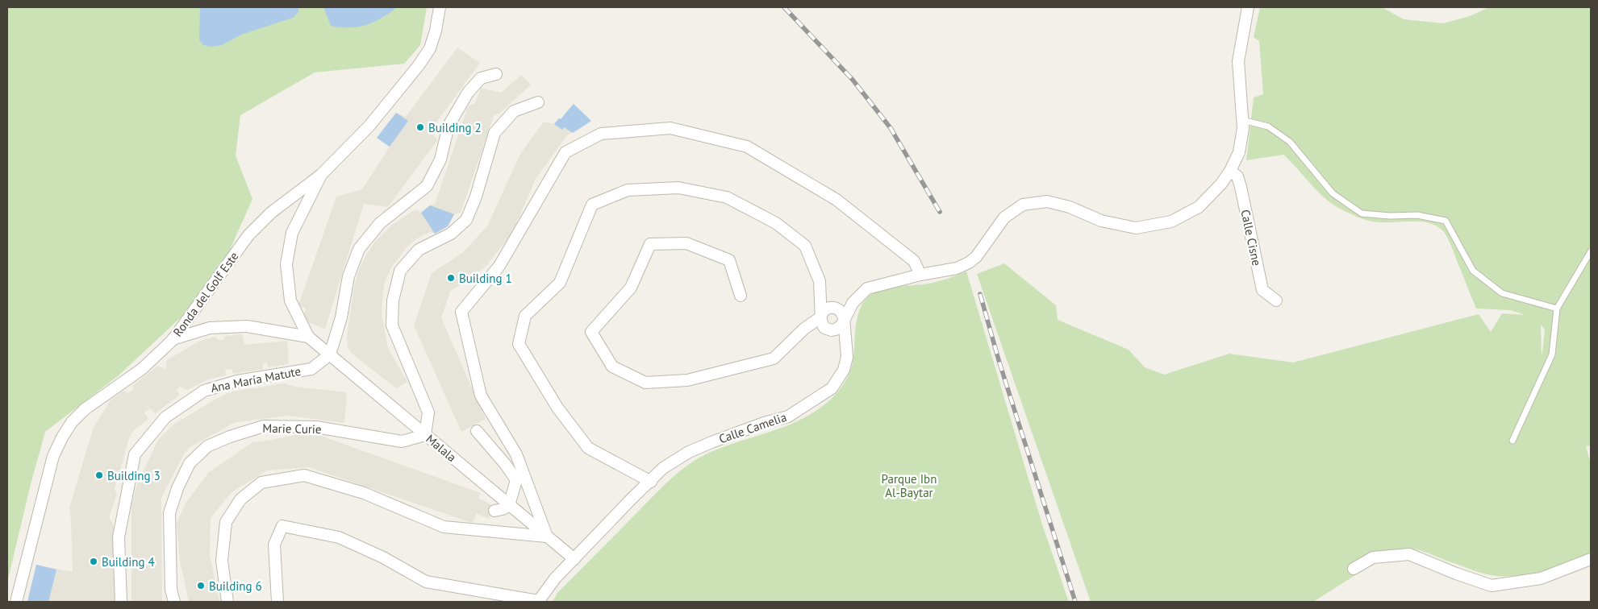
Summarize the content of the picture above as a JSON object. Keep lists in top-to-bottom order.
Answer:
{
  "streets": {
    "street": [
      "Calle Cisne",
      "Ronda del Golf Este",
      "Ana María Matute",
      "Calle Camelia",
      "Marie Curie",
      "Malala"
    ]
  },
  "crossings": [
    ["Ana María Matute", "Malala"],
    ["Calle Camelia", "Malala"],
    ["Marie Curie", "Malala"]
  ],
  "parks": ["Parque Ibn Al-Baytar"],
  "places": [
    "Building 2",
    "Building 1",
    "Building 3",
    "Building 4",
    "Building 6"
  ]
}
